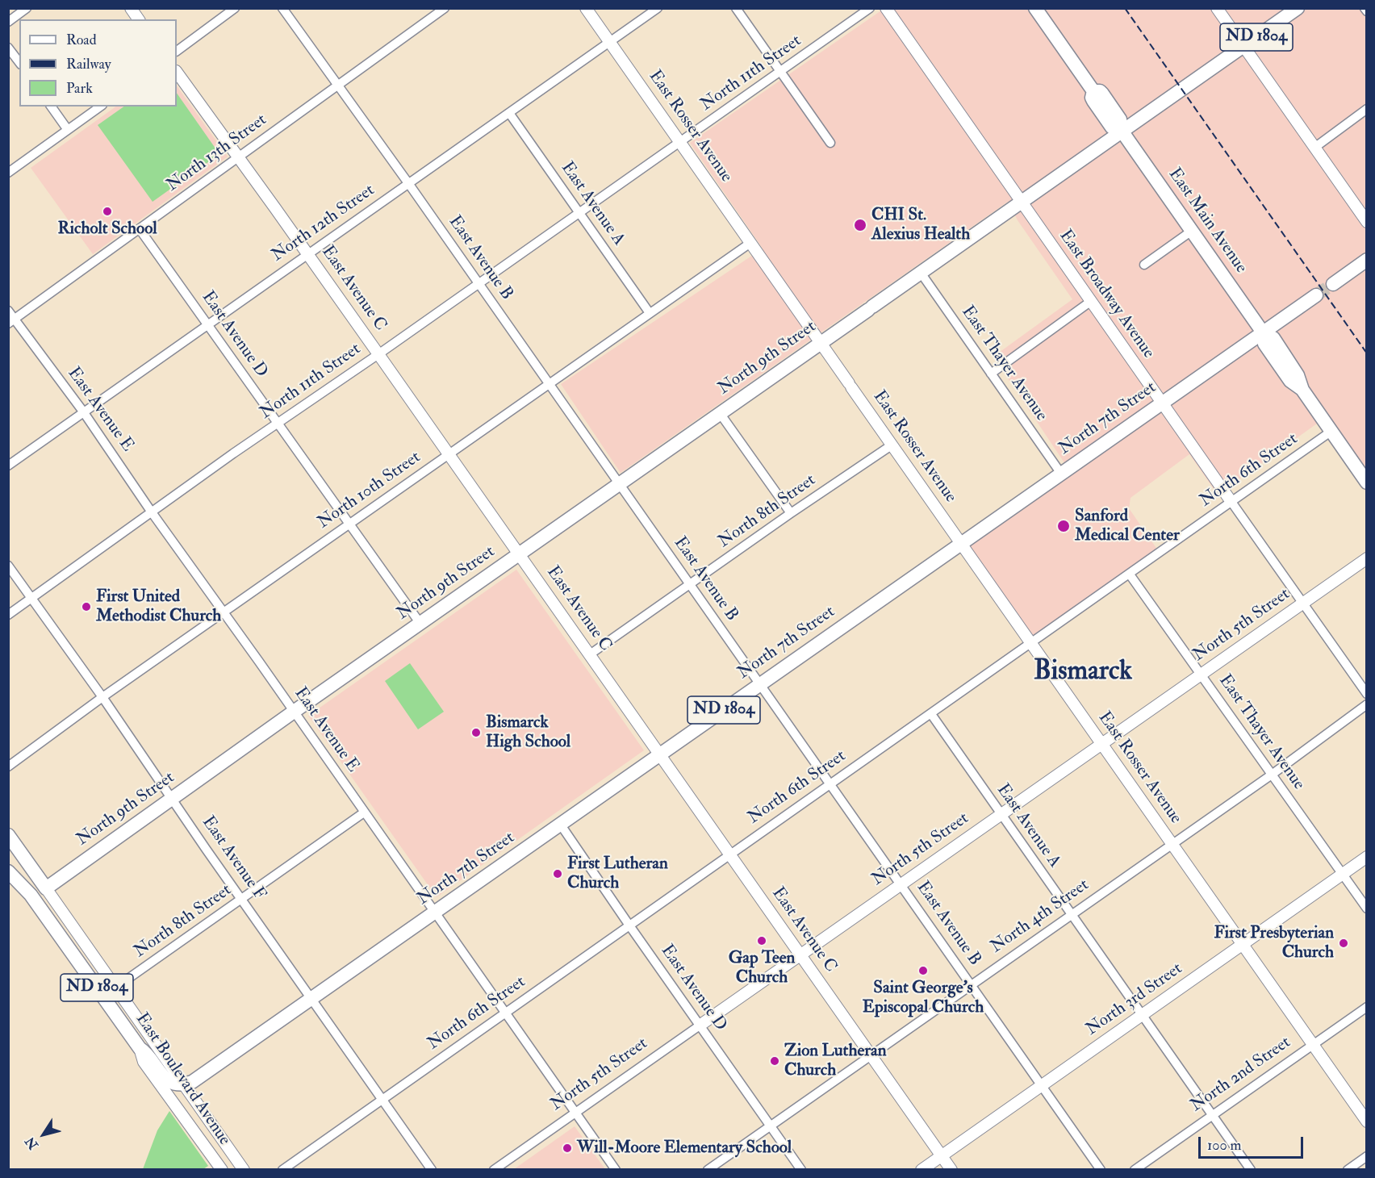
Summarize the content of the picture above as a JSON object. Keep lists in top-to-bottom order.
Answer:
{
  "streets": {
    "main road": [
      "ND 1804",
      "East Main Avenue",
      "North 9th Street",
      "North 7th Street",
      "East Boulevard Avenue"
    ],
    "street": [
      "North 11th Street",
      "East Rosser Avenue",
      "North 13th Street",
      "East Avenue A",
      "North 12th Street",
      "East Avenue B",
      "East Avenue C",
      "East Broadway Avenue",
      "East Avenue D",
      "East Thayer Avenue",
      "East Avenue E",
      "North 6th Street",
      "North 10th Street",
      "North 8th Street",
      "North 5th Street",
      "East Avenue F",
      "North 4th Street",
      "North 3rd Street",
      "North 2nd Street"
    ]
  },
  "crossings": [
    ["ND 1804", "East Main Avenue"],
    ["ND 1804", "North 9th Street"],
    ["ND 1804", "North 7th Street"],
    ["ND 1804", "East Boulevard Avenue"],
    ["North 11th Street", "East Rosser Avenue"],
    ["North 11th Street", "East Avenue A"],
    ["North 11th Street", "East Avenue B"],
    ["North 11th Street", "East Avenue C"],
    ["North 11th Street", "East Avenue D"],
    ["North 11th Street", "East Avenue E"],
    ["North 11th Street", "East Avenue F"],
    ["East Rosser Avenue", "North 12th Street"],
    ["East Rosser Avenue", "North 9th Street"],
    ["East Rosser Avenue", "North 7th Street"],
    ["East Rosser Avenue", "North 6th Street"],
    ["East Rosser Avenue", "North 10th Street"],
    ["East Rosser Avenue", "North 8th Street"],
    ["East Rosser Avenue", "North 5th Street"],
    ["East Rosser Avenue", "North 4th Street"],
    ["East Rosser Avenue", "North 3rd Street"],
    ["East Rosser Avenue", "North 2nd Street"],
    ["North 13th Street", "East Avenue B"],
    ["North 13th Street", "East Avenue C"],
    ["North 13th Street", "East Avenue D"],
    ["North 13th Street", "East Avenue E"],
    ["East Avenue A", "North 12th Street"],
    ["East Avenue A", "North 6th Street"],
    ["East Avenue A", "North 10th Street"],
    ["East Avenue A", "North 5th Street"],
    ["East Avenue A", "North 4th Street"],
    ["East Avenue A", "North 3rd Street"],
    ["East Avenue A", "North 2nd Street"],
    ["East Main Avenue", "North 9th Street"],
    ["East Main Avenue", "North 7th Street"],
    ["East Main Avenue", "North 6th Street"],
    ["North 12th Street", "East Avenue B"],
    ["North 12th Street", "East Avenue C"],
    ["North 12th Street", "East Avenue D"],
    ["North 12th Street", "East Avenue E"],
    ["East Avenue B", "North 9th Street"],
    ["East Avenue B", "North 7th Street"],
    ["East Avenue B", "North 6th Street"],
    ["East Avenue B", "North 10th Street"],
    ["East Avenue B", "North 8th Street"],
    ["East Avenue B", "North 5th Street"],
    ["East Avenue B", "North 4th Street"],
    ["East Avenue B", "North 3rd Street"],
    ["East Avenue C", "North 9th Street"],
    ["East Avenue C", "North 7th Street"],
    ["East Avenue C", "North 6th Street"],
    ["East Avenue C", "North 10th Street"],
    ["East Avenue C", "North 8th Street"],
    ["East Avenue C", "North 5th Street"],
    ["East Avenue C", "North 4th Street"],
    ["East Avenue C", "North 3rd Street"],
    ["East Broadway Avenue", "North 9th Street"],
    ["East Broadway Avenue", "North 7th Street"],
    ["East Broadway Avenue", "North 6th Street"],
    ["East Broadway Avenue", "North 5th Street"],
    ["East Avenue D", "North 9th Street"],
    ["East Avenue D", "North 7th Street"],
    ["East Avenue D", "North 6th Street"],
    ["East Avenue D", "North 10th Street"],
    ["East Avenue D", "North 5th Street"],
    ["East Avenue D", "North 4th Street"],
    ["North 9th Street", "East Thayer Avenue"],
    ["North 9th Street", "East Avenue E"],
    ["North 9th Street", "East Avenue F"],
    ["North 9th Street", "East Boulevard Avenue"],
    ["East Thayer Avenue", "North 7th Street"],
    ["East Thayer Avenue", "North 6th Street"],
    ["East Thayer Avenue", "North 5th Street"],
    ["East Thayer Avenue", "North 4th Street"],
    ["East Thayer Avenue", "North 3rd Street"],
    ["East Avenue E", "North 7th Street"],
    ["East Avenue E", "North 6th Street"],
    ["East Avenue E", "North 10th Street"],
    ["East Avenue E", "North 8th Street"],
    ["East Avenue E", "North 5th Street"],
    ["North 7th Street", "East Avenue F"],
    ["North 7th Street", "East Boulevard Avenue"],
    ["North 6th Street", "East Avenue F"],
    ["North 10th Street", "East Avenue F"],
    ["North 8th Street", "East Avenue F"],
    ["North 8th Street", "East Boulevard Avenue"]
  ],
  "districts": ["Bismarck"],
  "places": [
    "Richolt School",
    "CHI St. Alexius Health",
    "Sanford Medical Center",
    "First United Methodist Church",
    "Bismarck High School",
    "First Lutheran Church",
    "Gap Teen Church",
    "First Presbyterian Church",
    "Saint George's Episcopal Church",
    "Zion Lutheran Church",
    "Will-Moore Elementary School"
  ],
  "legend": ["Road", "Railway", "Park"],
  "scale_bar": "100 m",
  "north": "bottom left"
}
